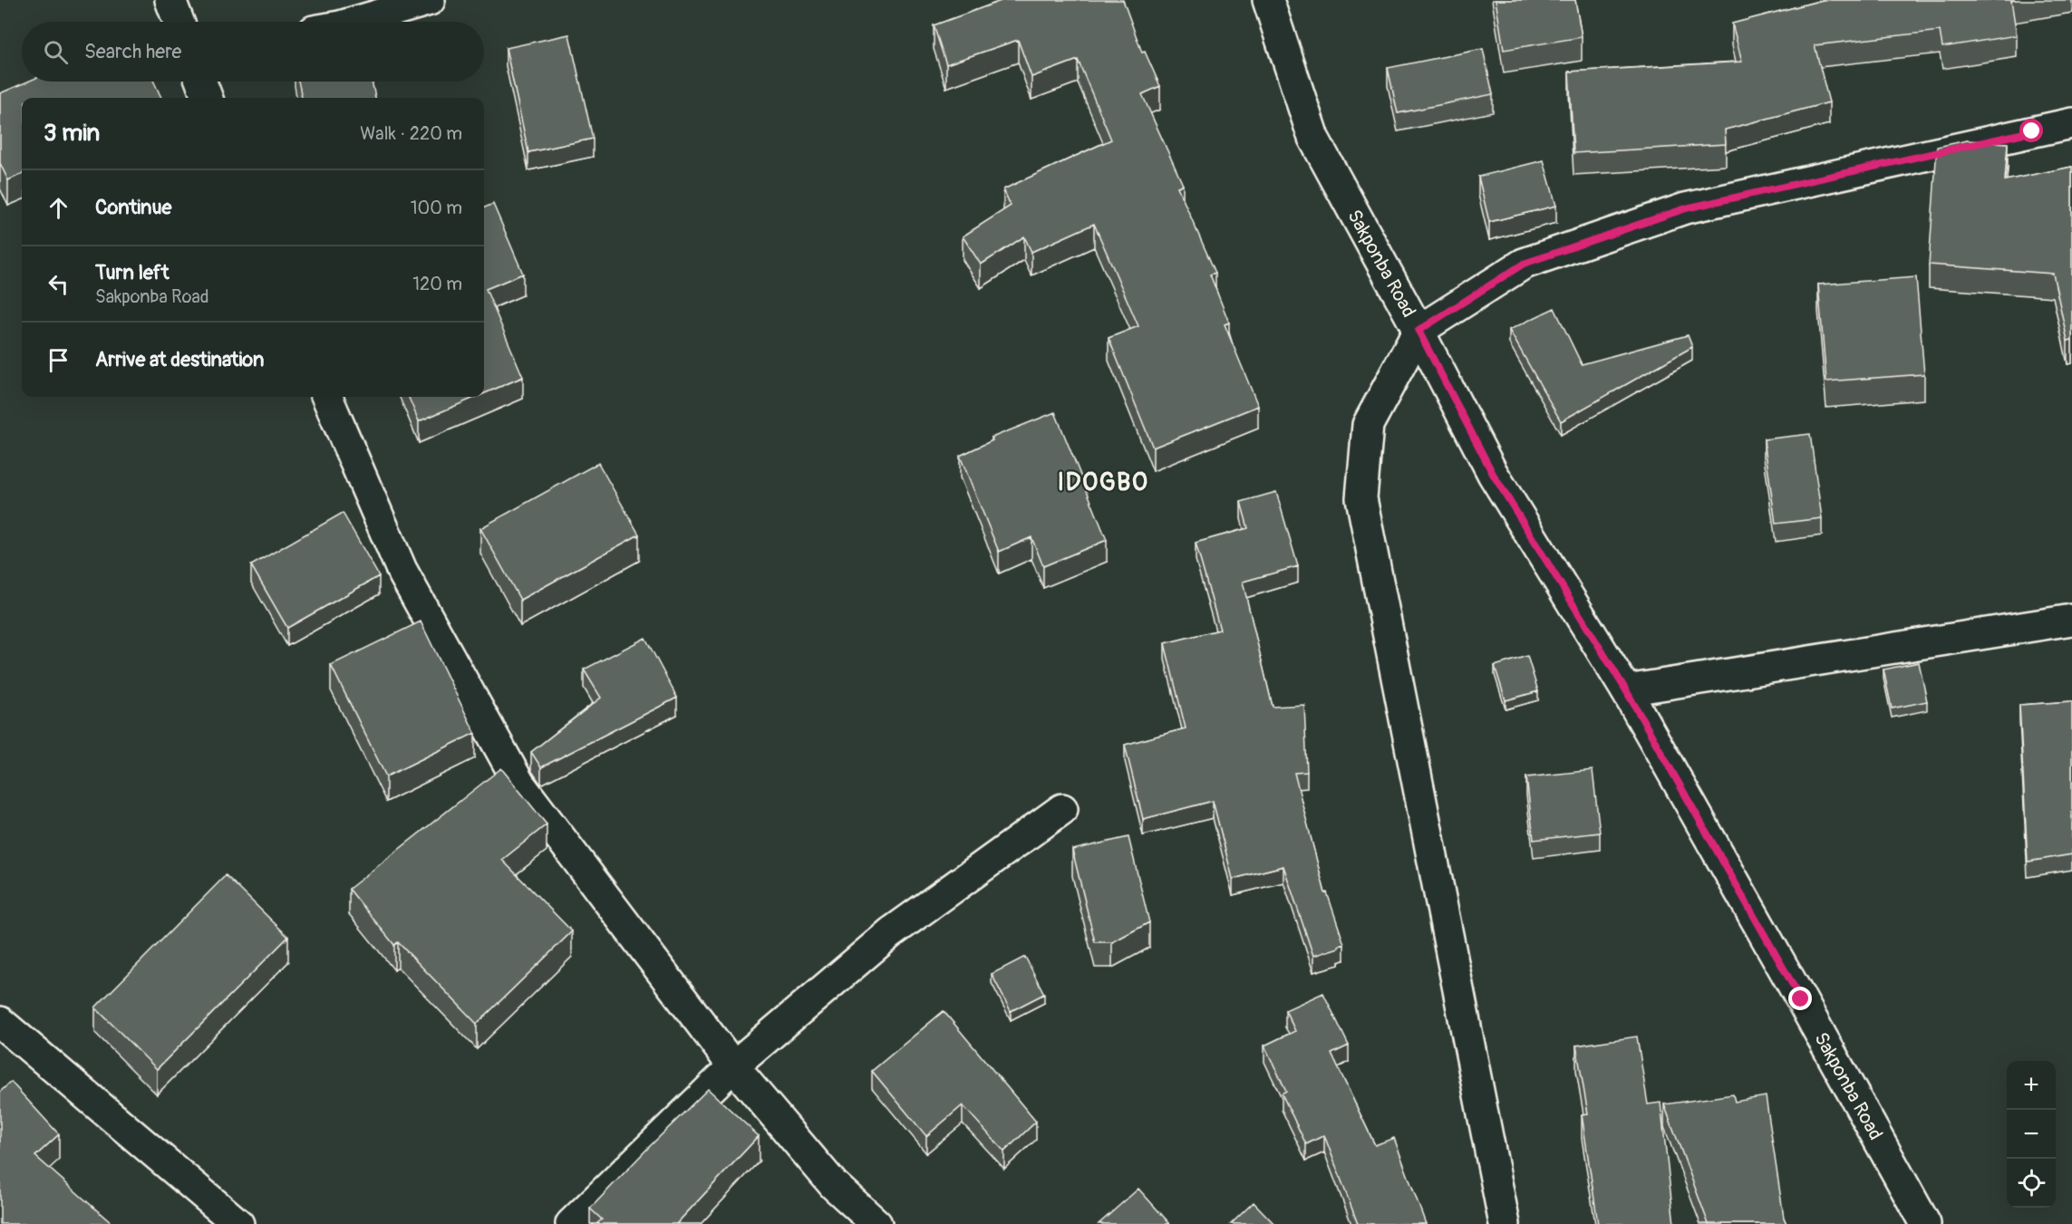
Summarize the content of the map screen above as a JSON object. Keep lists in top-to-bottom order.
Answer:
{
  "streets": {
    "main road": ["Sakponba Road"]
  },
  "districts": ["IDOGBO"],
  "page": {
    "search": "Search here",
    "heading": ["3 min", "Walk · 220 m"],
    "list": [
      ["Continue", "100 m"],
      ["Turn left", "Sakponba Road", "120 m"],
      "Arrive at destination"
    ],
    "map_buttons": ["+", "−"]
  }
}
